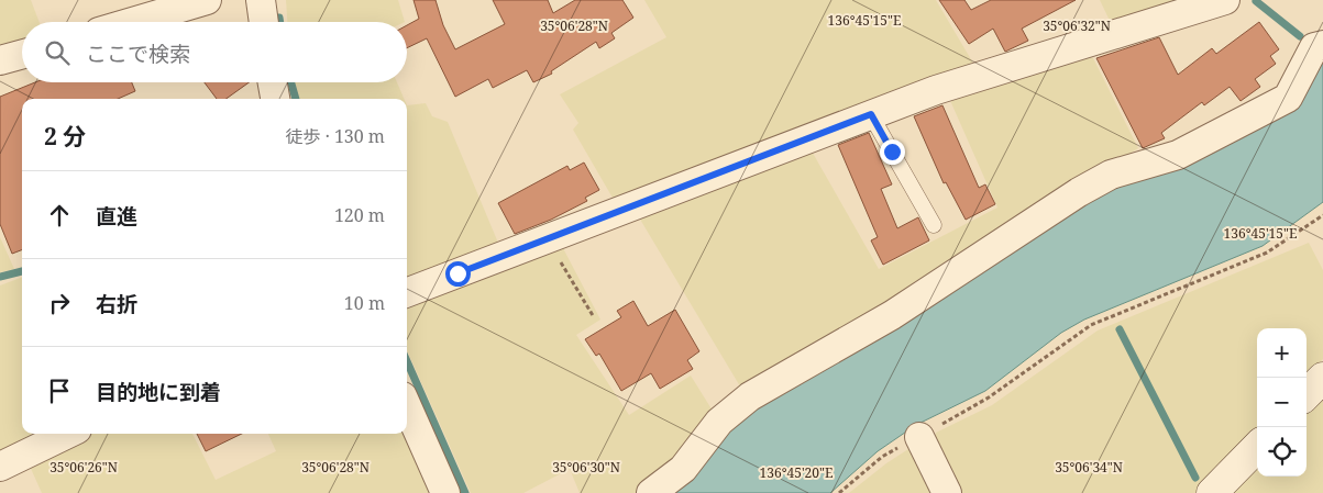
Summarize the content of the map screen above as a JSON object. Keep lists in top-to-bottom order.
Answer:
{
  "page": {
    "search": "ここで検索",
    "heading": ["2 分", "徒歩 · 130 m"],
    "list": [
      ["直進", "120 m"],
      ["右折", "10 m"],
      "目的地に到着"
    ],
    "map_buttons": ["+", "−"]
  },
  "coordinates": [
    "136°45'15\"E",
    "35°06'28\"N",
    "35°06'32\"N",
    "35°06'26\"N",
    "35°06'30\"N",
    "35°06'34\"N",
    "136°45'20\"E"
  ]
}
